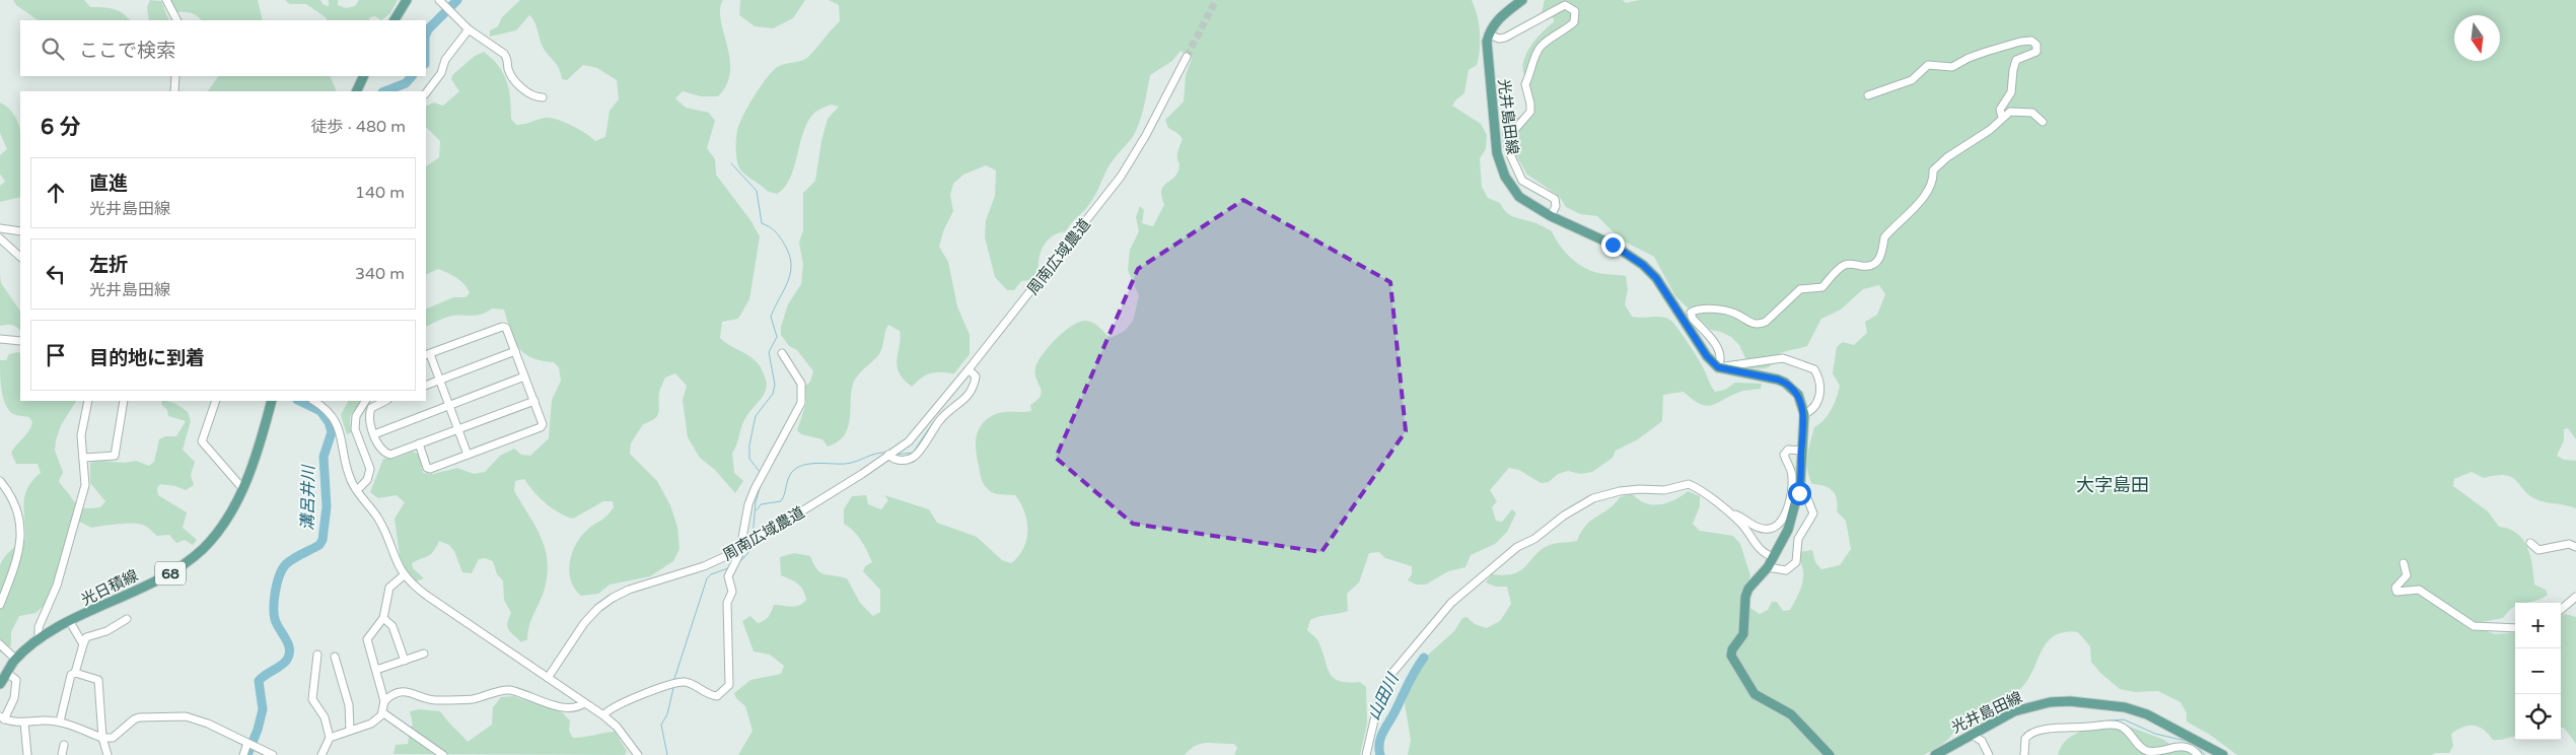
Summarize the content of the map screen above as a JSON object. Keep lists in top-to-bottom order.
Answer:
{
  "streets": {
    "main road": ["光井島田線", "68", "光日積線"],
    "street": ["周南広域農道"]
  },
  "districts": ["大字島田"],
  "water": ["溝呂井川", "山田川"],
  "north": "bottom",
  "page": {
    "search": "ここで検索",
    "heading": ["6 分", "徒歩 · 480 m"],
    "list": [
      ["直進", "光井島田線", "140 m"],
      ["左折", "光井島田線", "340 m"],
      "目的地に到着"
    ],
    "map_buttons": ["+", "−"]
  }
}
